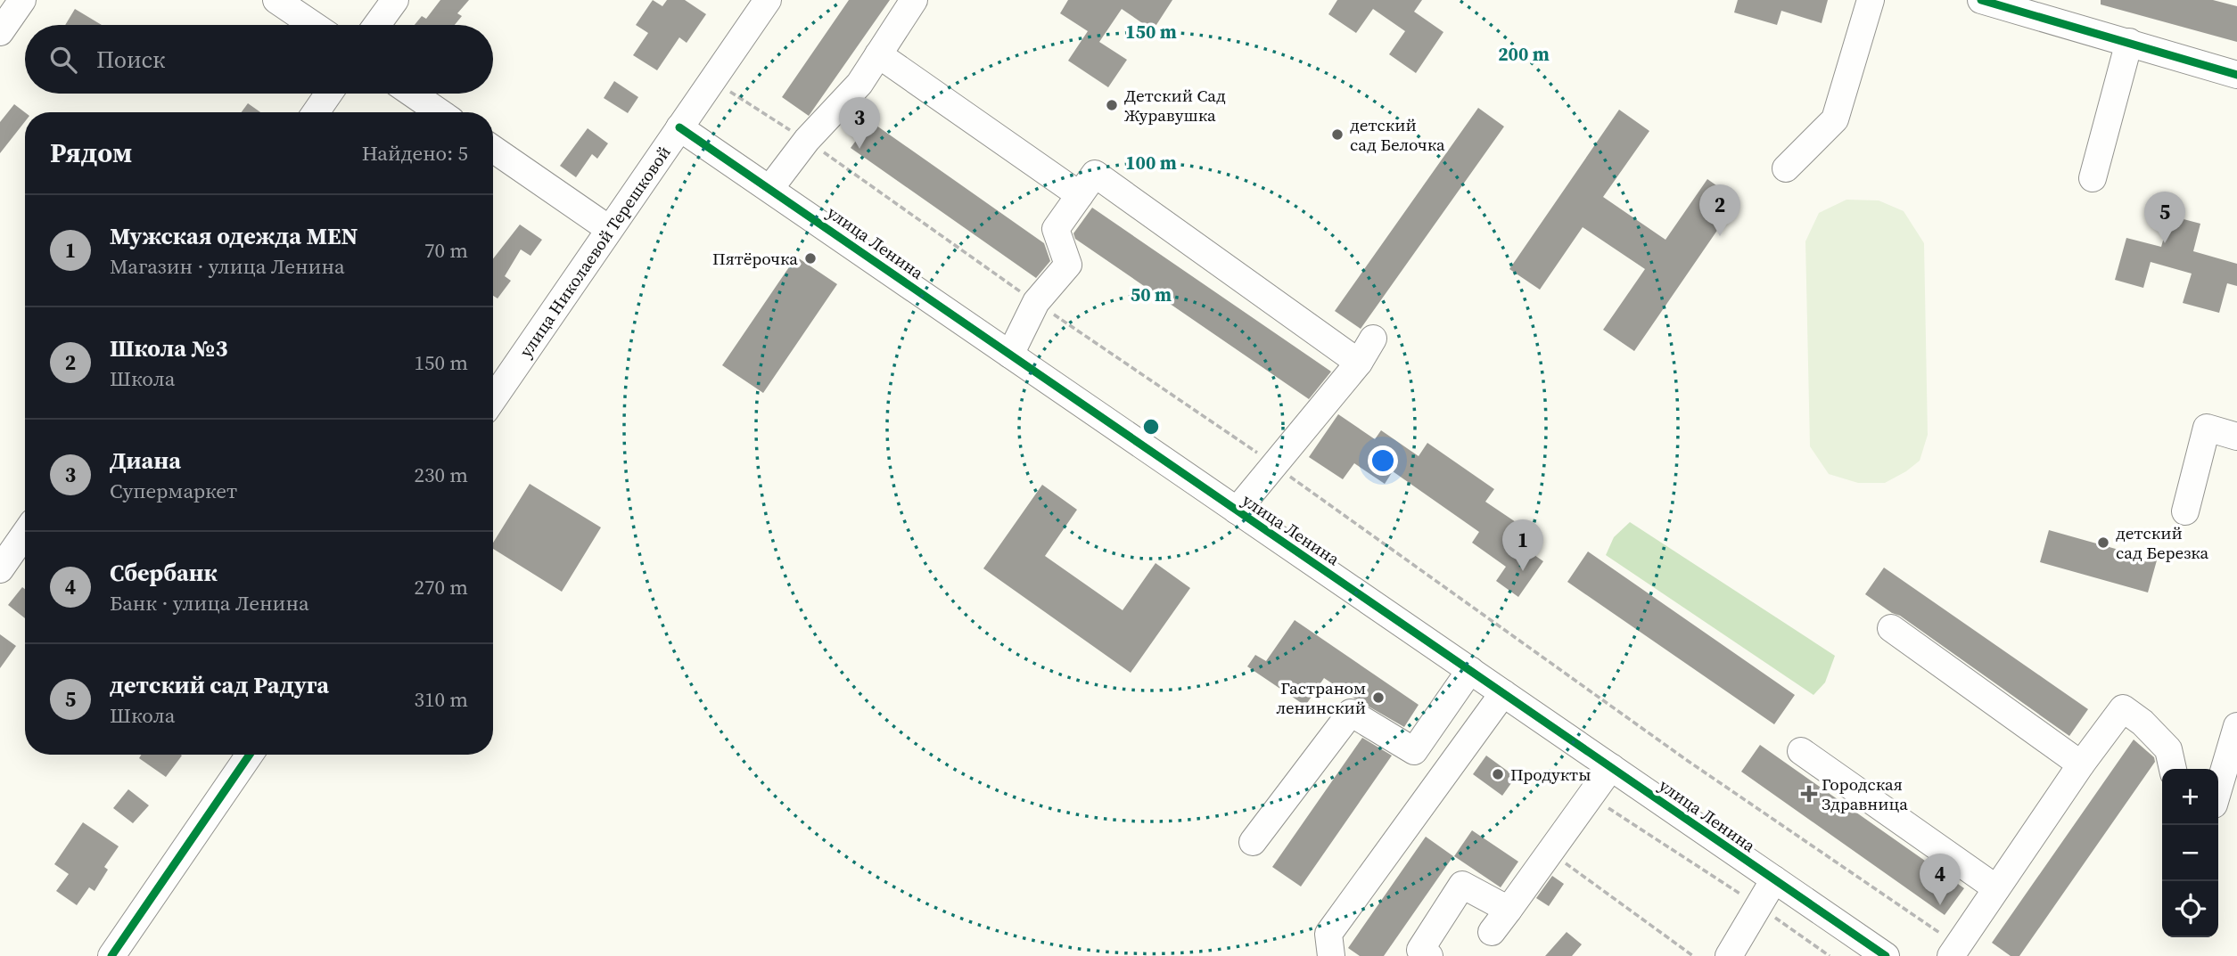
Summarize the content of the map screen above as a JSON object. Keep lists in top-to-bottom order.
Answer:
{
  "streets": {
    "street": ["улица Ленина", "улица Николаевой Терешковой"]
  },
  "crossings": [
    ["улица Ленина", "улица Николаевой Терешковой"]
  ],
  "places": {
    "other": [
      "Детский Сад Журавушка",
      "детский сад Белочка",
      "Пятёрочка",
      "детский сад Березка",
      "Гастраном ленинский",
      "Продукты"
    ],
    "health": ["Городская Здравница"]
  },
  "page": {
    "search": "Поиск",
    "pins": [
      "3",
      "2",
      "5",
      "1",
      "4"
    ],
    "heading": ["Рядом", "Найдено: 5"],
    "list": [
      {
        "mark": "1",
        "name": "Мужская одежда MEN",
        "note": "Магазин · улица Ленина",
        "value": "70 m"
      },
      {
        "mark": "2",
        "name": "Школа №3",
        "note": "Школа",
        "value": "150 m"
      },
      {
        "mark": "3",
        "name": "Диана",
        "note": "Супермаркет",
        "value": "230 m"
      },
      {
        "mark": "4",
        "name": "Сбербанк",
        "note": "Банк · улица Ленина",
        "value": "270 m"
      },
      {
        "mark": "5",
        "name": "детский сад Радуга",
        "note": "Школа",
        "value": "310 m"
      }
    ],
    "map_buttons": ["+", "−"]
  },
  "rings": [
    "150 m",
    "200 m",
    "100 m",
    "50 m"
  ]
}
